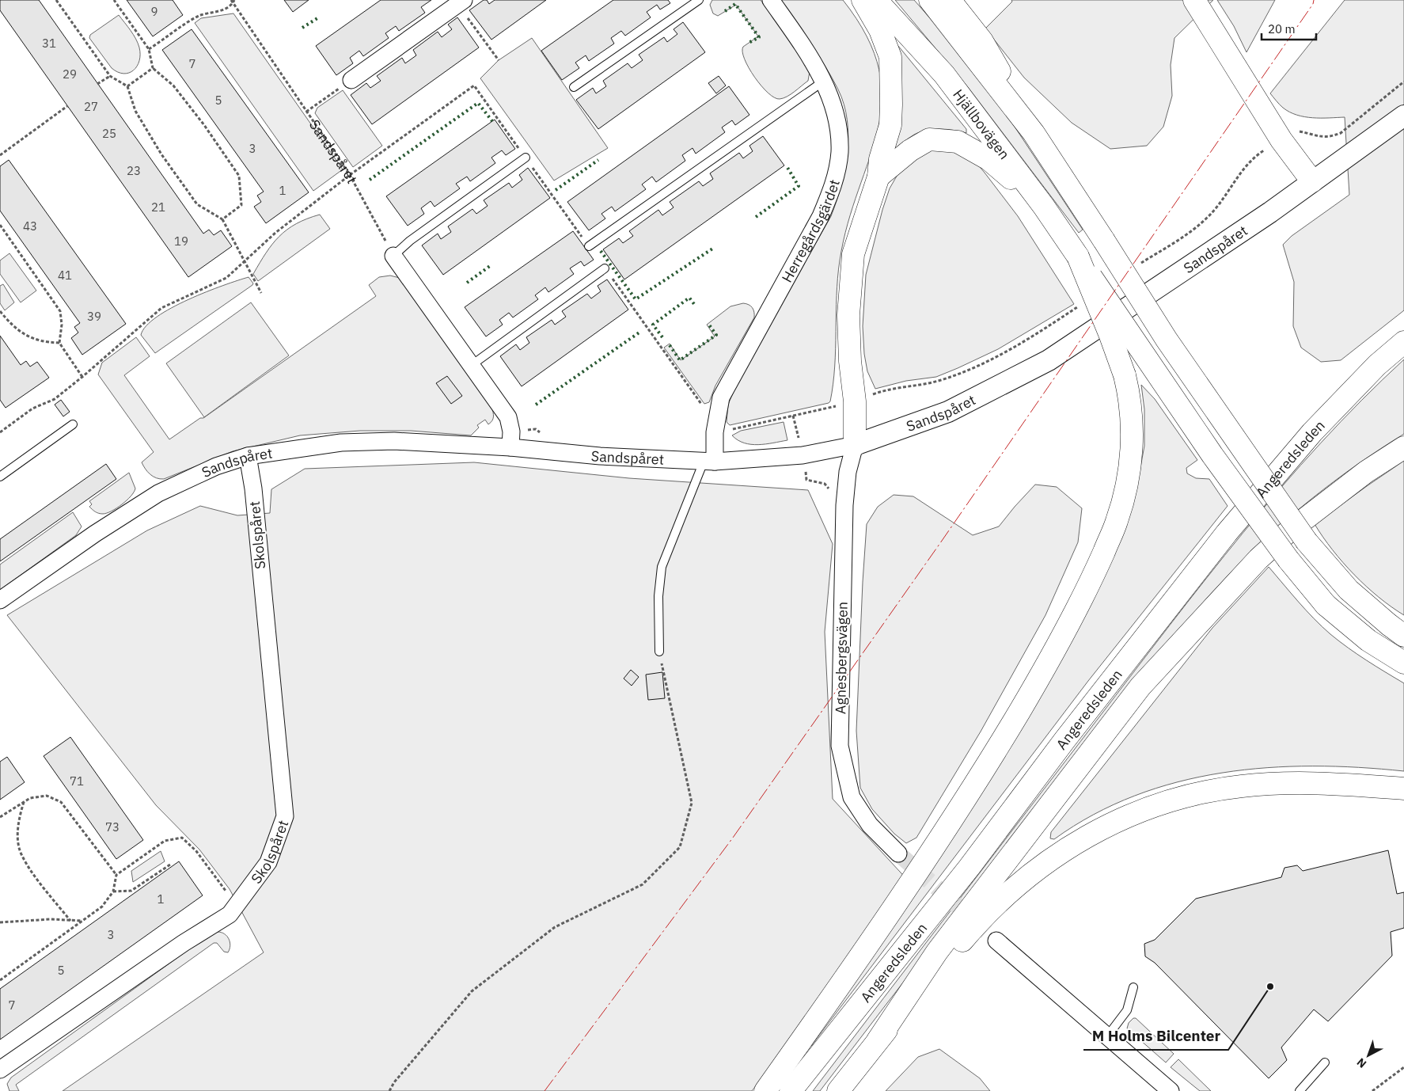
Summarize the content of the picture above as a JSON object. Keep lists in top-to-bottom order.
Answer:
{
  "streets": {
    "main road": ["Hjällbovägen", "Angeredsleden"],
    "street": [
      "Sandspåret",
      "Herregårdsgärdet",
      "Skolspåret",
      "Agnesbergsvägen"
    ]
  },
  "crossings": [
    ["Sandspåret", "Herregårdsgärdet"],
    ["Sandspåret", "Skolspåret"],
    ["Sandspåret", "Agnesbergsvägen"]
  ],
  "places": ["M Holms Bilcenter"],
  "house_numbers": [
    "9",
    "31",
    "7",
    "29",
    "5",
    "27",
    "25",
    "3",
    "23",
    "1",
    "21",
    "43",
    "19",
    "41",
    "39",
    "71",
    "73",
    "1",
    "3",
    "5",
    "7"
  ],
  "scale_bar": "20 m",
  "north": "bottom left"
}
